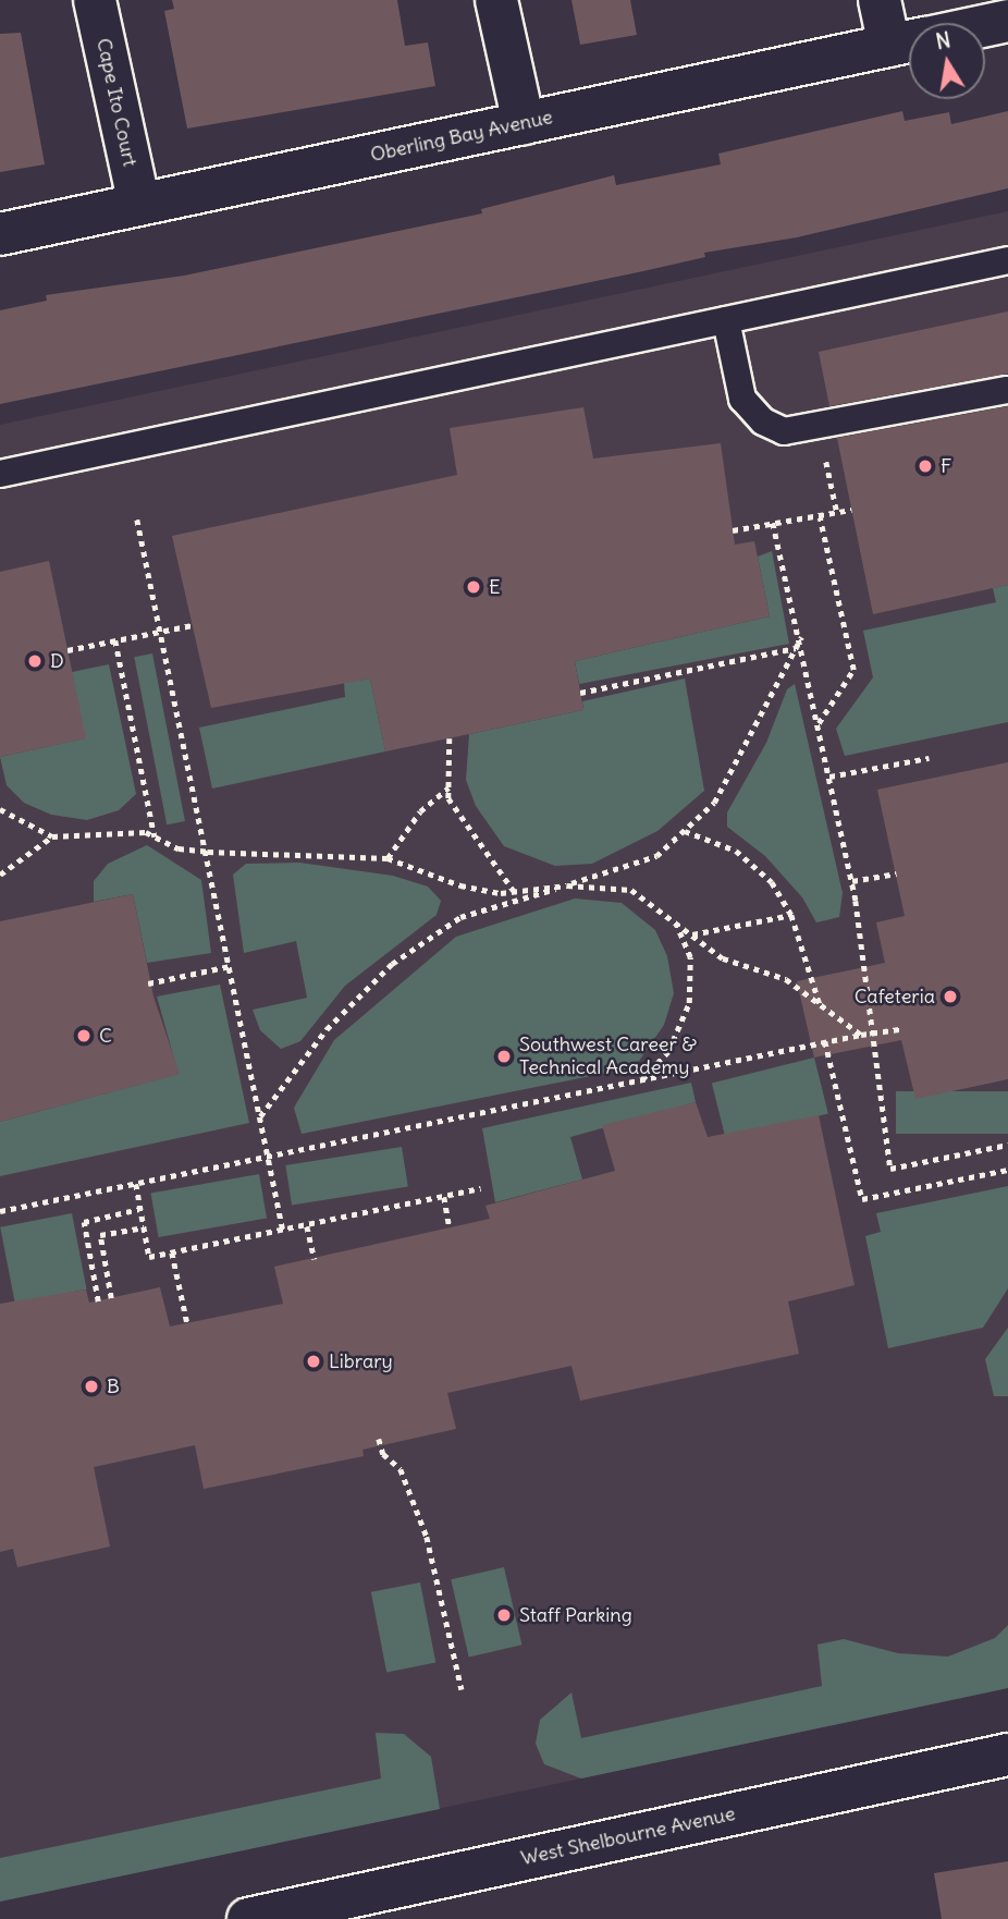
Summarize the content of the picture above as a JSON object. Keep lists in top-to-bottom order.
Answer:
{
  "streets": {
    "street": ["Cape Ito Court", "Oberling Bay Avenue", "West Shelbourne Avenue"]
  },
  "crossings": [
    ["Cape Ito Court", "Oberling Bay Avenue"]
  ],
  "places": [
    "F",
    "E",
    "D",
    "Cafeteria",
    "C",
    "Southwest Career & Technical Academy",
    "Library",
    "B",
    "Staff Parking"
  ],
  "north": "top"
}
